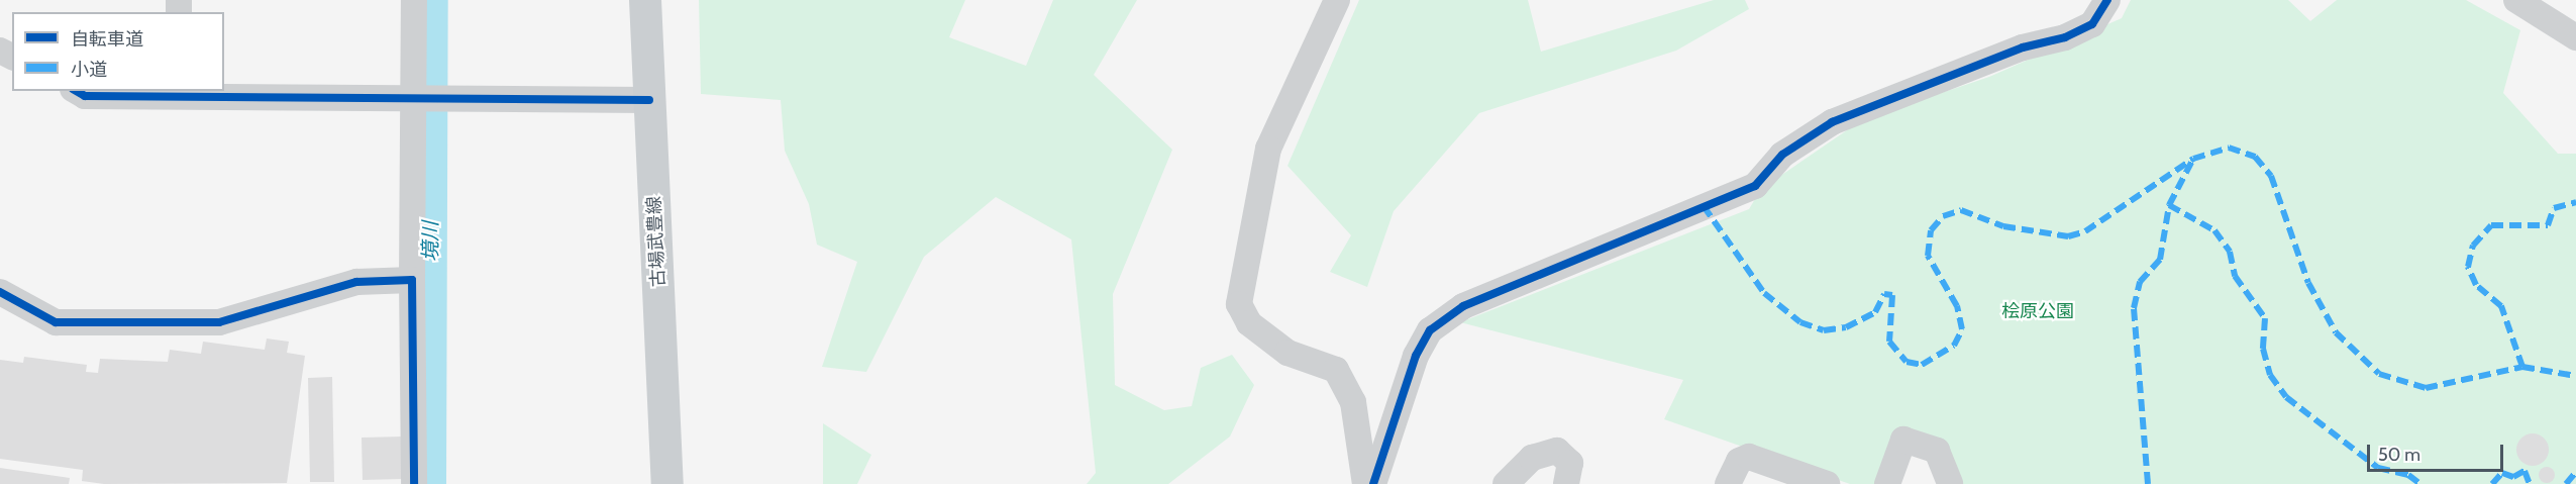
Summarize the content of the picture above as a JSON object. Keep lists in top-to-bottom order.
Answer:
{
  "streets": {
    "main road": ["古場武豊線"]
  },
  "water": ["境川"],
  "parks": ["桧原公園"],
  "legend": ["自転車道", "小道"],
  "scale_bar": "50 m"
}
